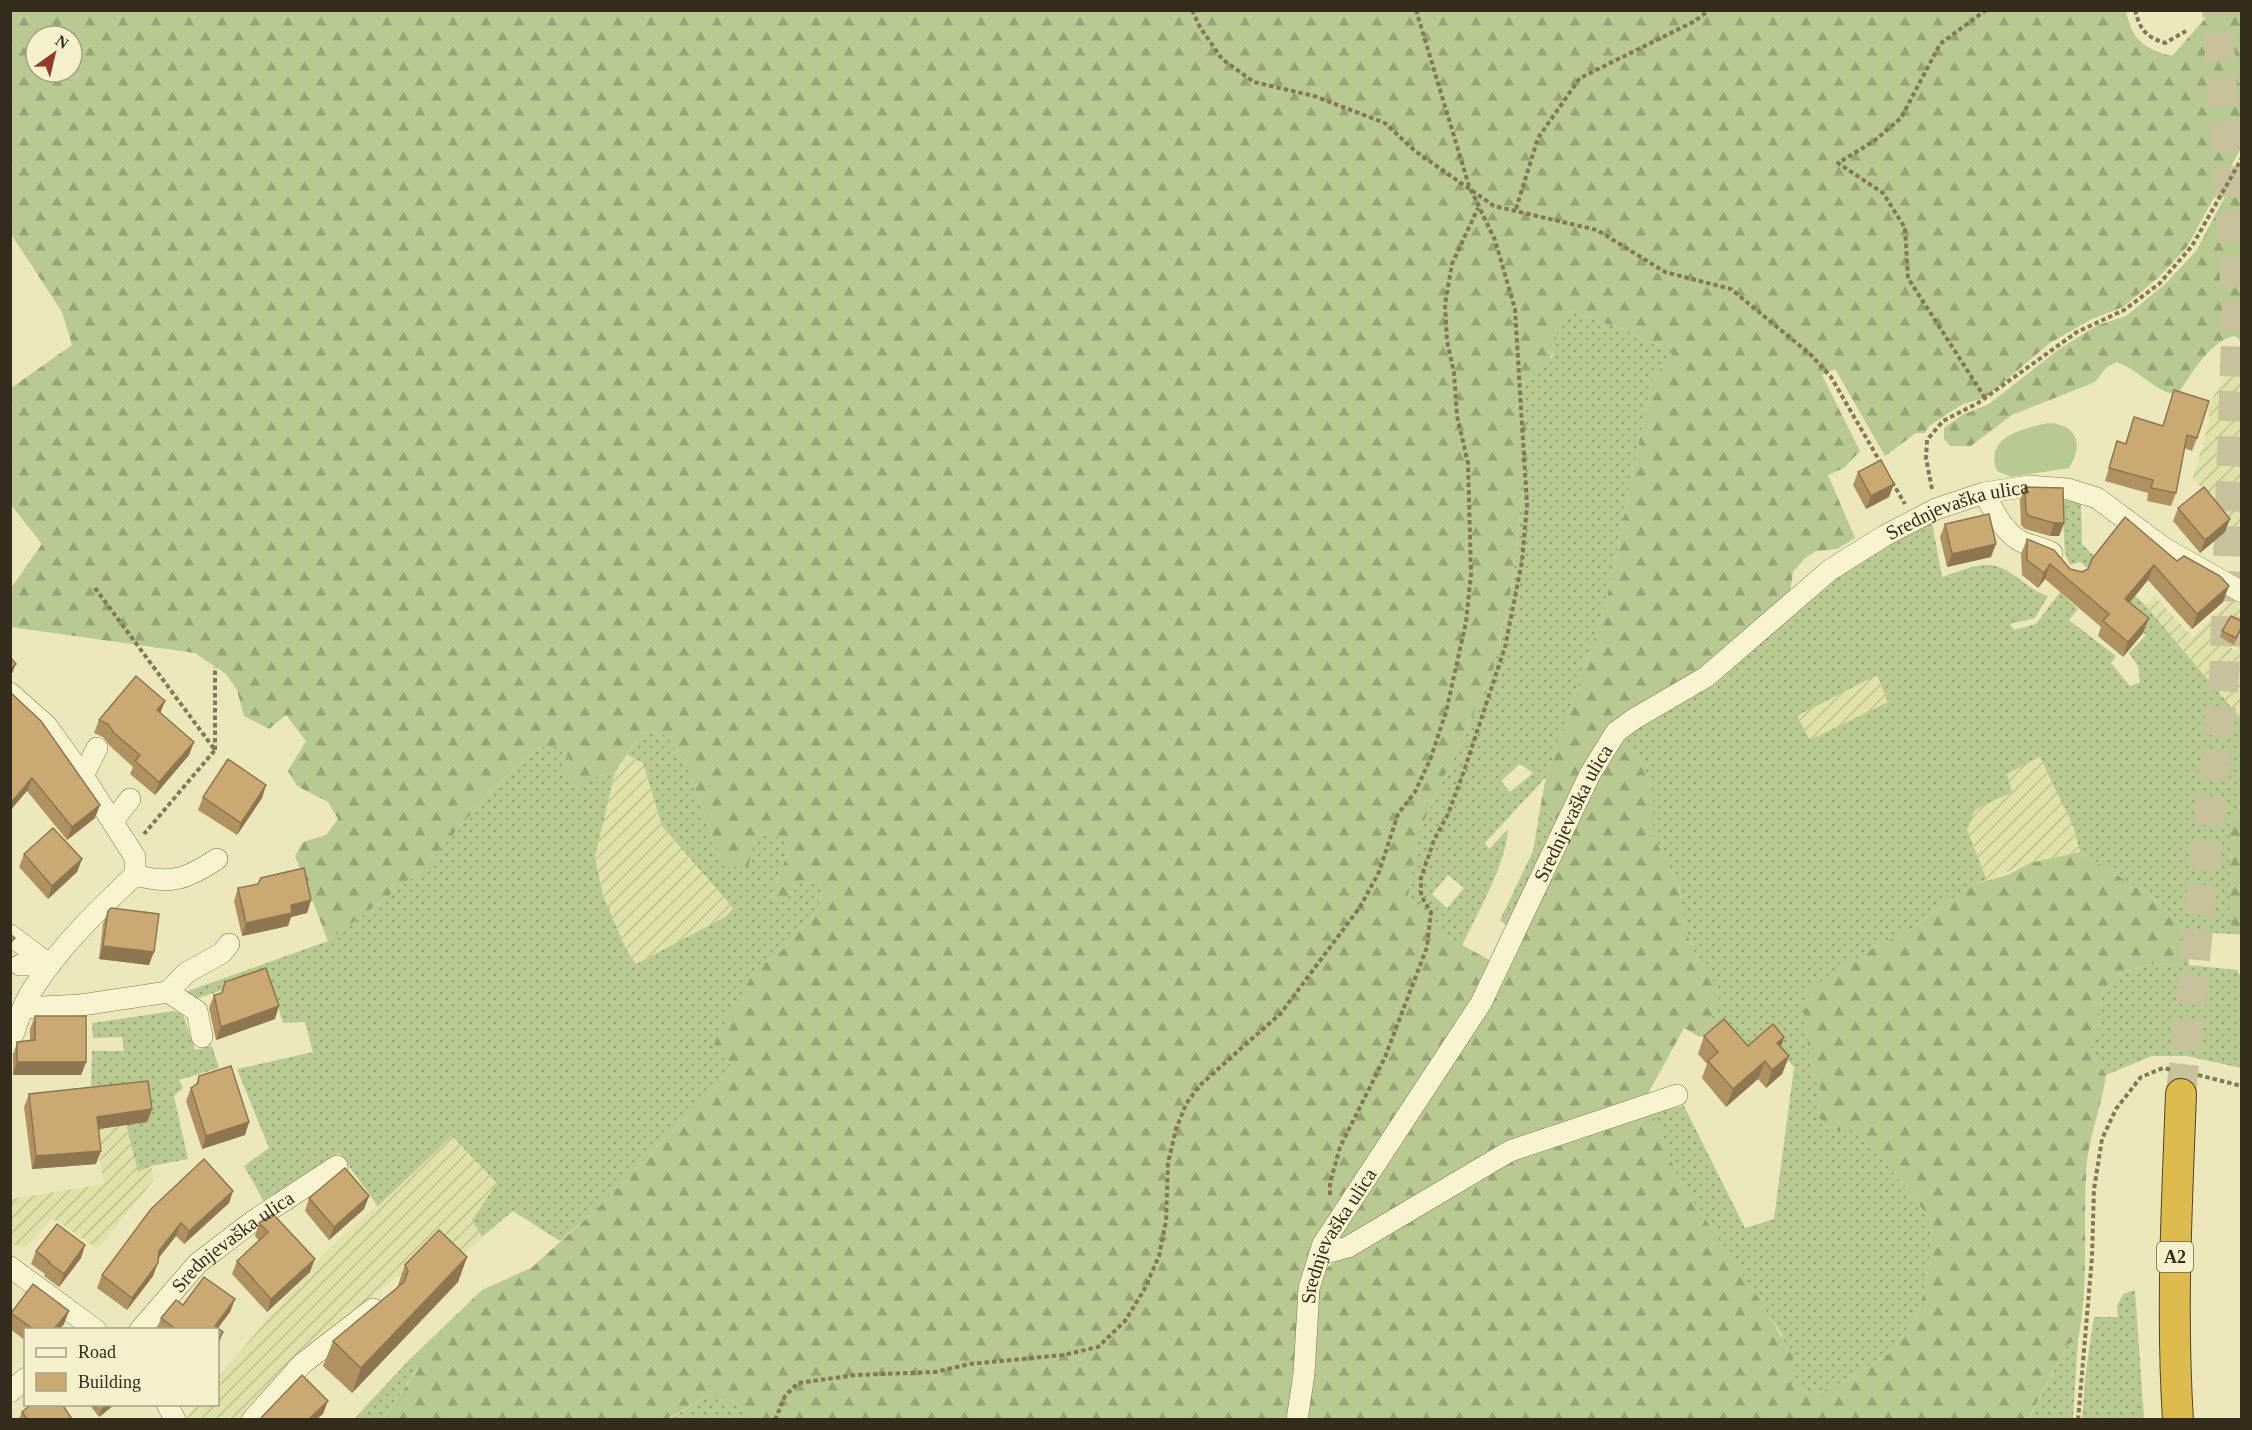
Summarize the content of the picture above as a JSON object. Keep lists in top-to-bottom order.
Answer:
{
  "streets": {
    "highway": ["A2"],
    "street": ["Srednjevaška ulica"]
  },
  "legend": ["Road", "Building"],
  "north": "top right"
}
